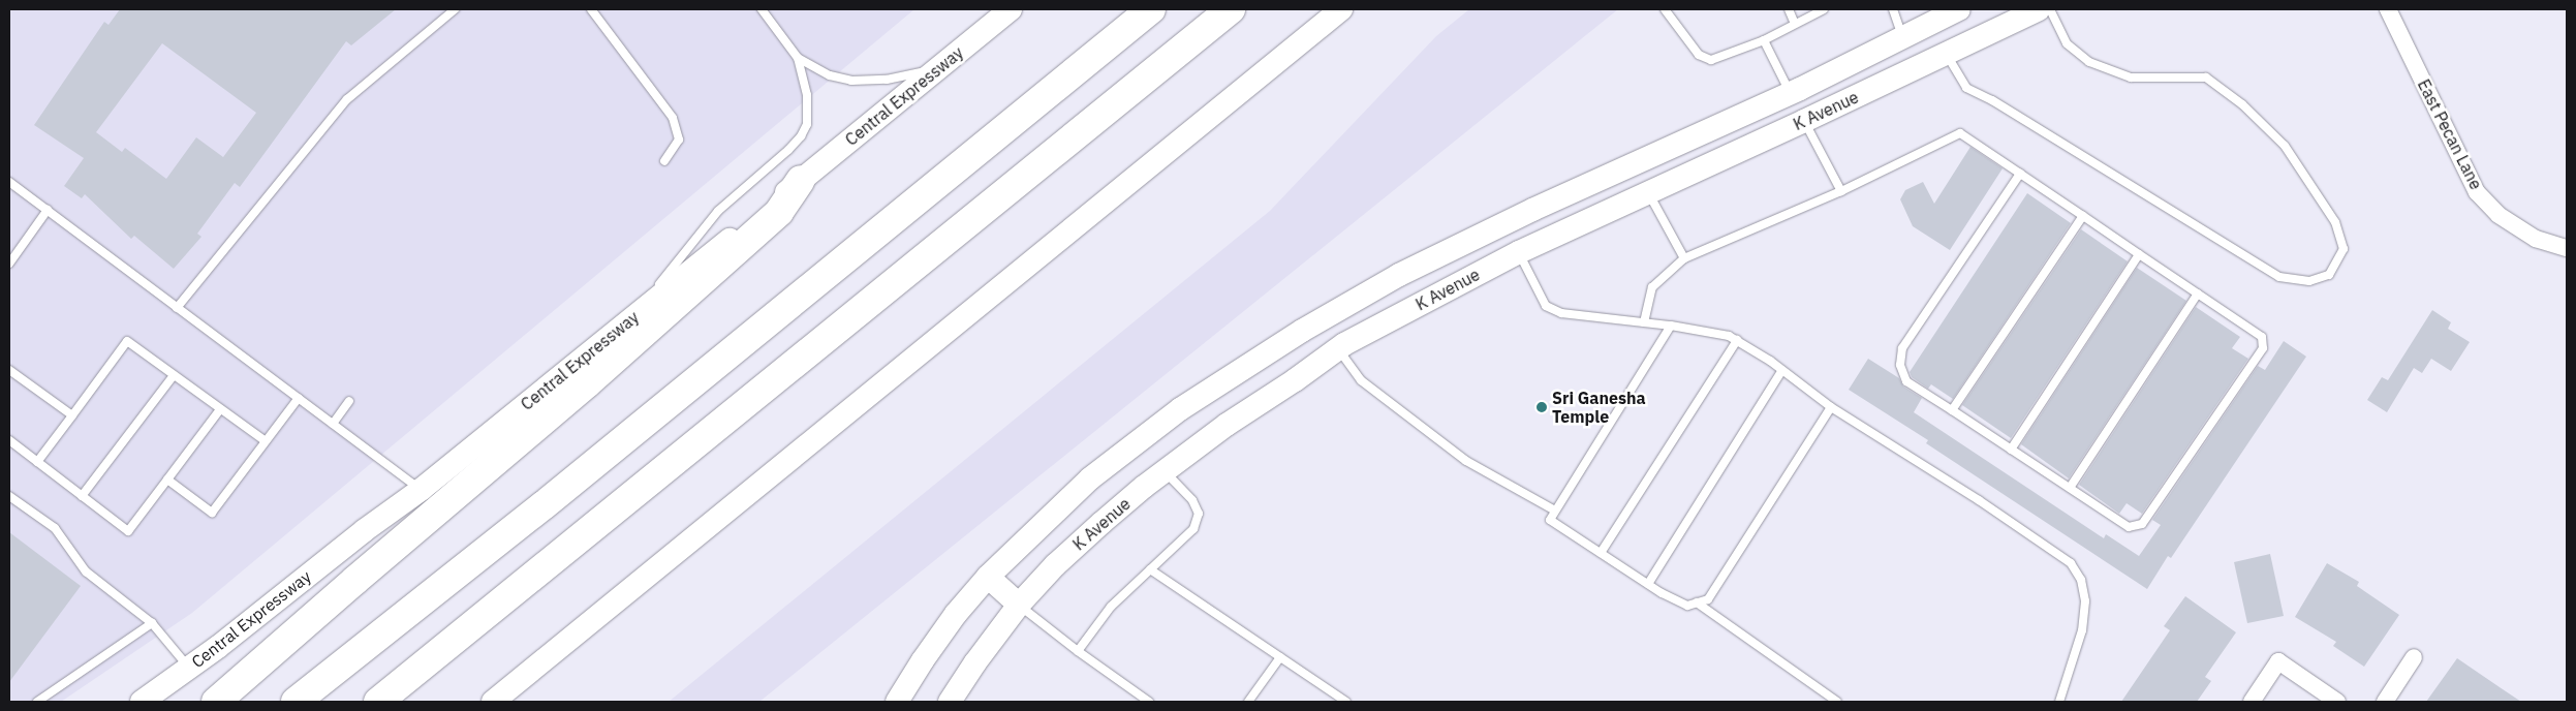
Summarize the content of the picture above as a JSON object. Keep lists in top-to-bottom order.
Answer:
{
  "streets": {
    "main road": ["Central Expressway", "K Avenue"],
    "street": ["East Pecan Lane"]
  },
  "places": ["Sri Ganesha Temple"]
}
